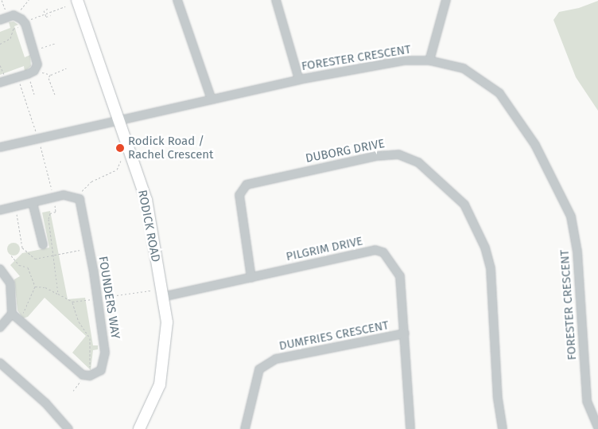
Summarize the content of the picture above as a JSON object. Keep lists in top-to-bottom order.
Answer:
{
  "streets": {
    "main road": ["RODICK ROAD"],
    "street": [
      "FORESTER CRESCENT",
      "DUBORG DRIVE",
      "PILGRIM DRIVE",
      "FOUNDERS WAY",
      "DUMFRIES CRESCENT"
    ]
  },
  "crossings": [
    ["FORESTER CRESCENT", "RODICK ROAD"],
    ["DUBORG DRIVE", "PILGRIM DRIVE"],
    ["RODICK ROAD", "PILGRIM DRIVE"],
    ["PILGRIM DRIVE", "DUMFRIES CRESCENT"]
  ],
  "places": ["Rodick Road / Rachel Crescent"]
}
